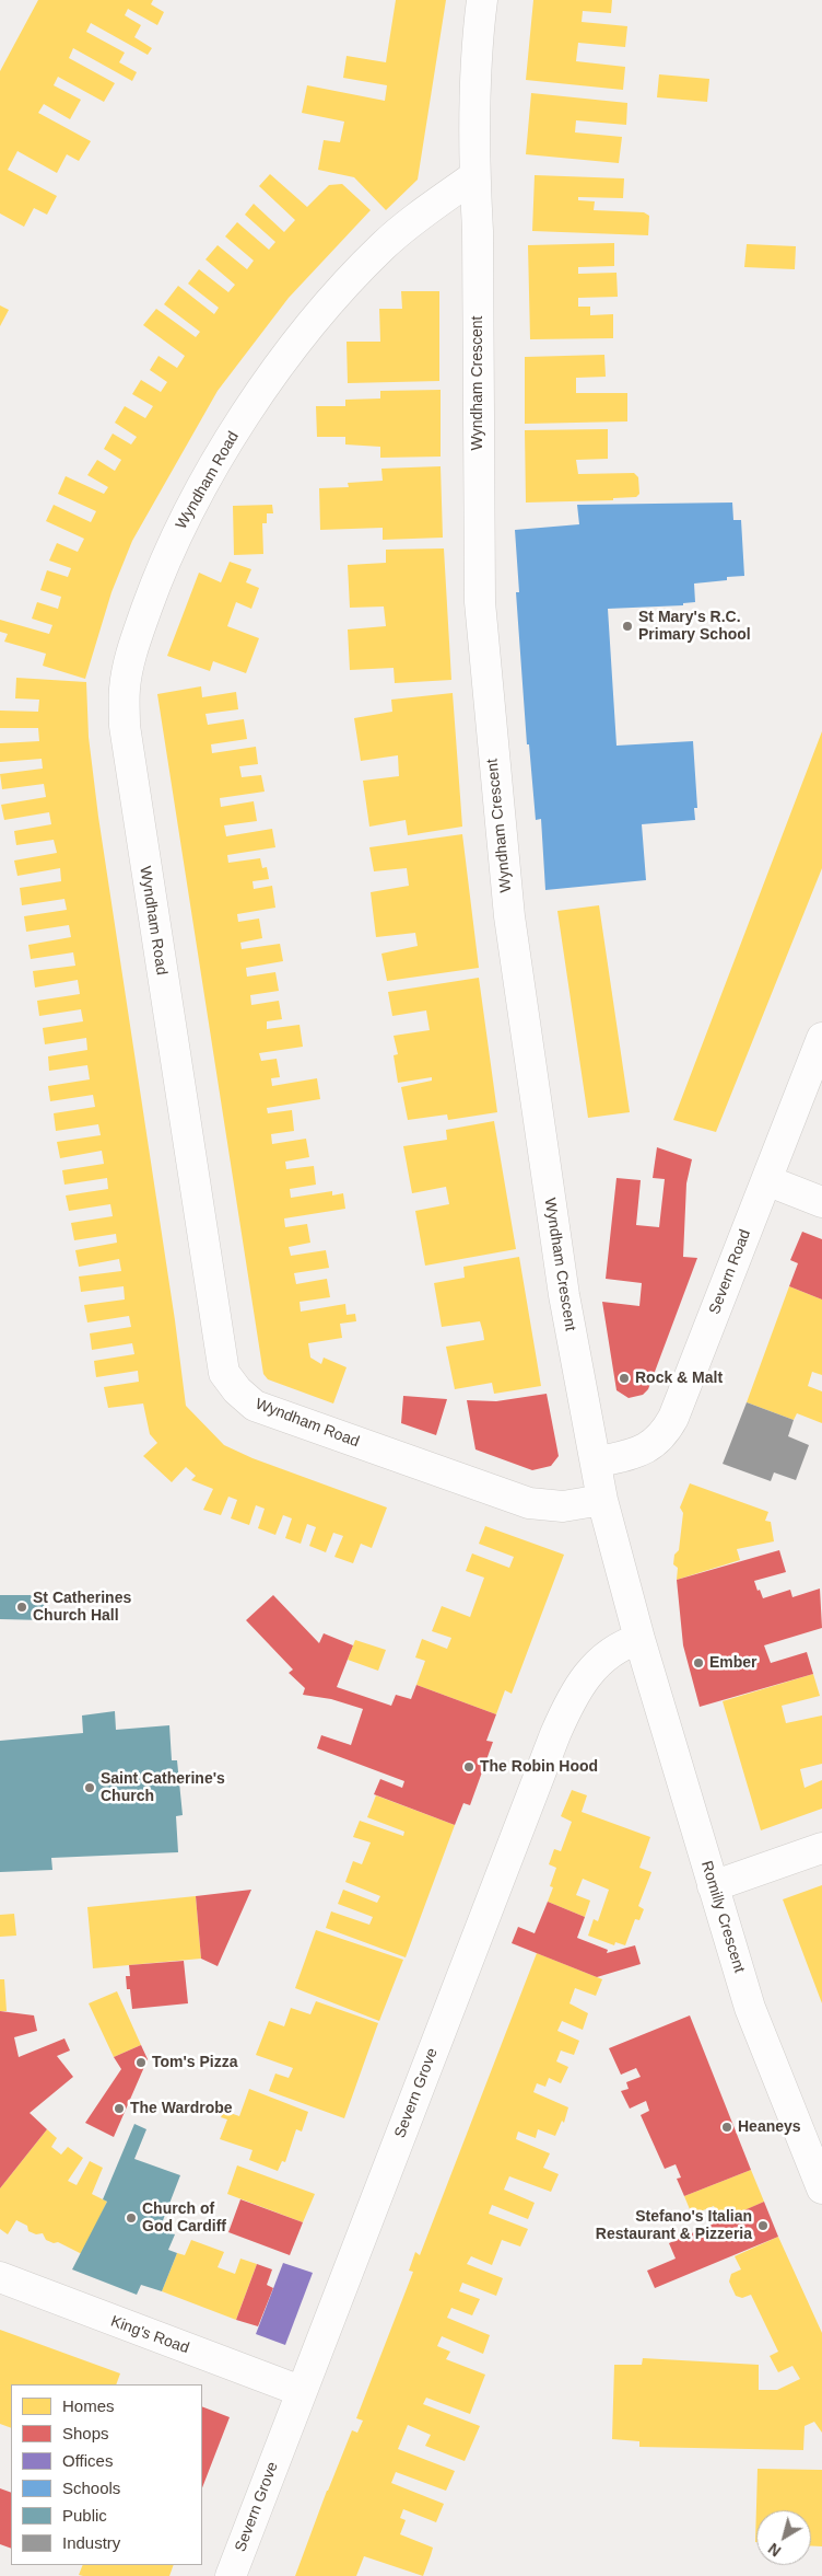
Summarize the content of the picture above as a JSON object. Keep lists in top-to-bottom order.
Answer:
{
  "streets": {
    "street": [
      "Wyndham Crescent",
      "Wyndham Road",
      "Severn Road",
      "Romilly Crescent",
      "Severn Grove",
      "King's Road"
    ]
  },
  "crossings": [
    ["Wyndham Crescent", "Wyndham Road"],
    ["Wyndham Crescent", "Severn Road"],
    ["Wyndham Crescent", "Romilly Crescent"],
    ["Wyndham Crescent", "Severn Grove"],
    ["Romilly Crescent", "Severn Grove"],
    ["Severn Grove", "King's Road"]
  ],
  "places": [
    "St Mary's R.C. Primary School",
    "Rock & Malt",
    "St Catherines Church Hall",
    "Ember",
    "The Robin Hood",
    "Saint Catherine's Church",
    "Tom's Pizza",
    "The Wardrobe",
    "Heaneys",
    "Church of God Cardiff",
    "Stefano's Italian Restaurant & Pizzeria"
  ],
  "legend": [
    "Homes",
    "Shops",
    "Offices",
    "Schools",
    "Public",
    "Industry"
  ],
  "north": "bottom left"
}
